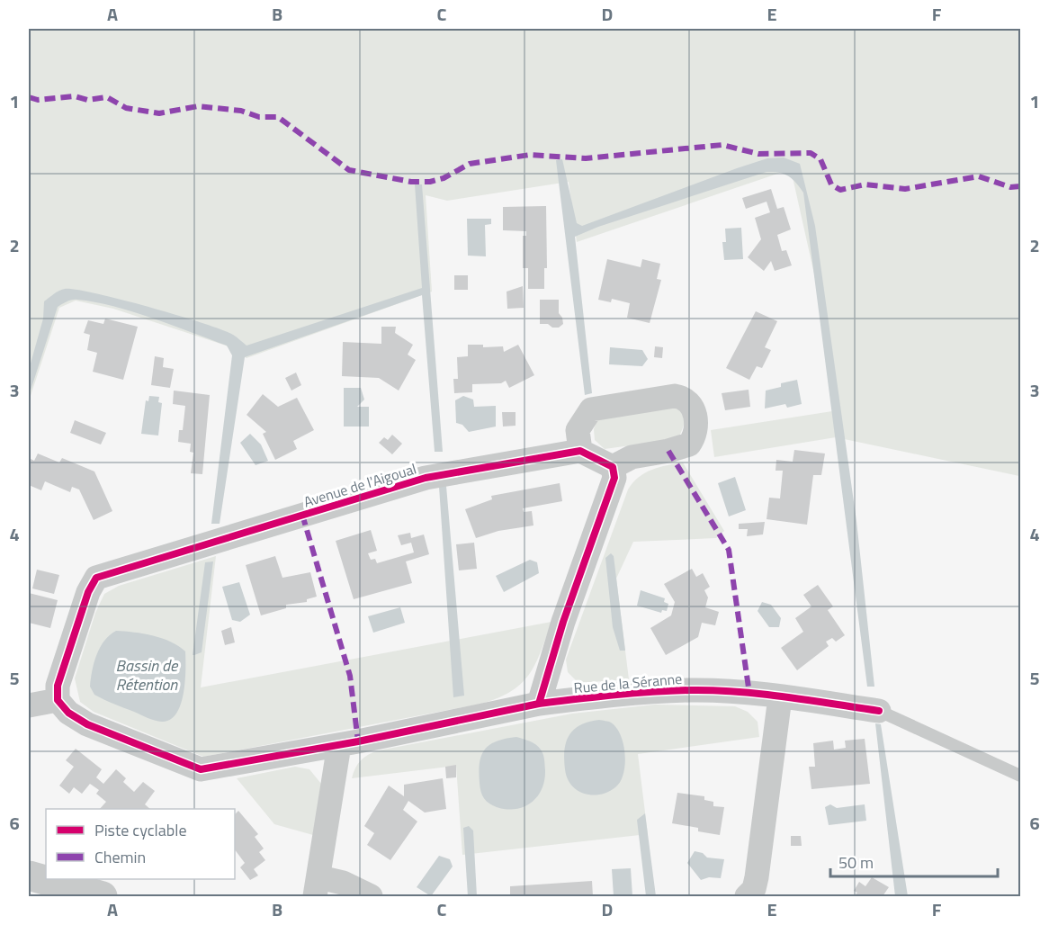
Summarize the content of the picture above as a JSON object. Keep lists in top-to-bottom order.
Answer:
{
  "streets": {
    "street": ["Avenue de l'Aigoual", "Rue de la Séranne"]
  },
  "water": ["Bassin de Rétention"],
  "legend": ["Piste cyclable", "Chemin"],
  "scale_bar": "50 m",
  "grid": {
    "columns": [
      "A",
      "B",
      "C",
      "D",
      "E",
      "F"
    ],
    "rows": [
      "1",
      "2",
      "3",
      "4",
      "5",
      "6"
    ]
  }
}
